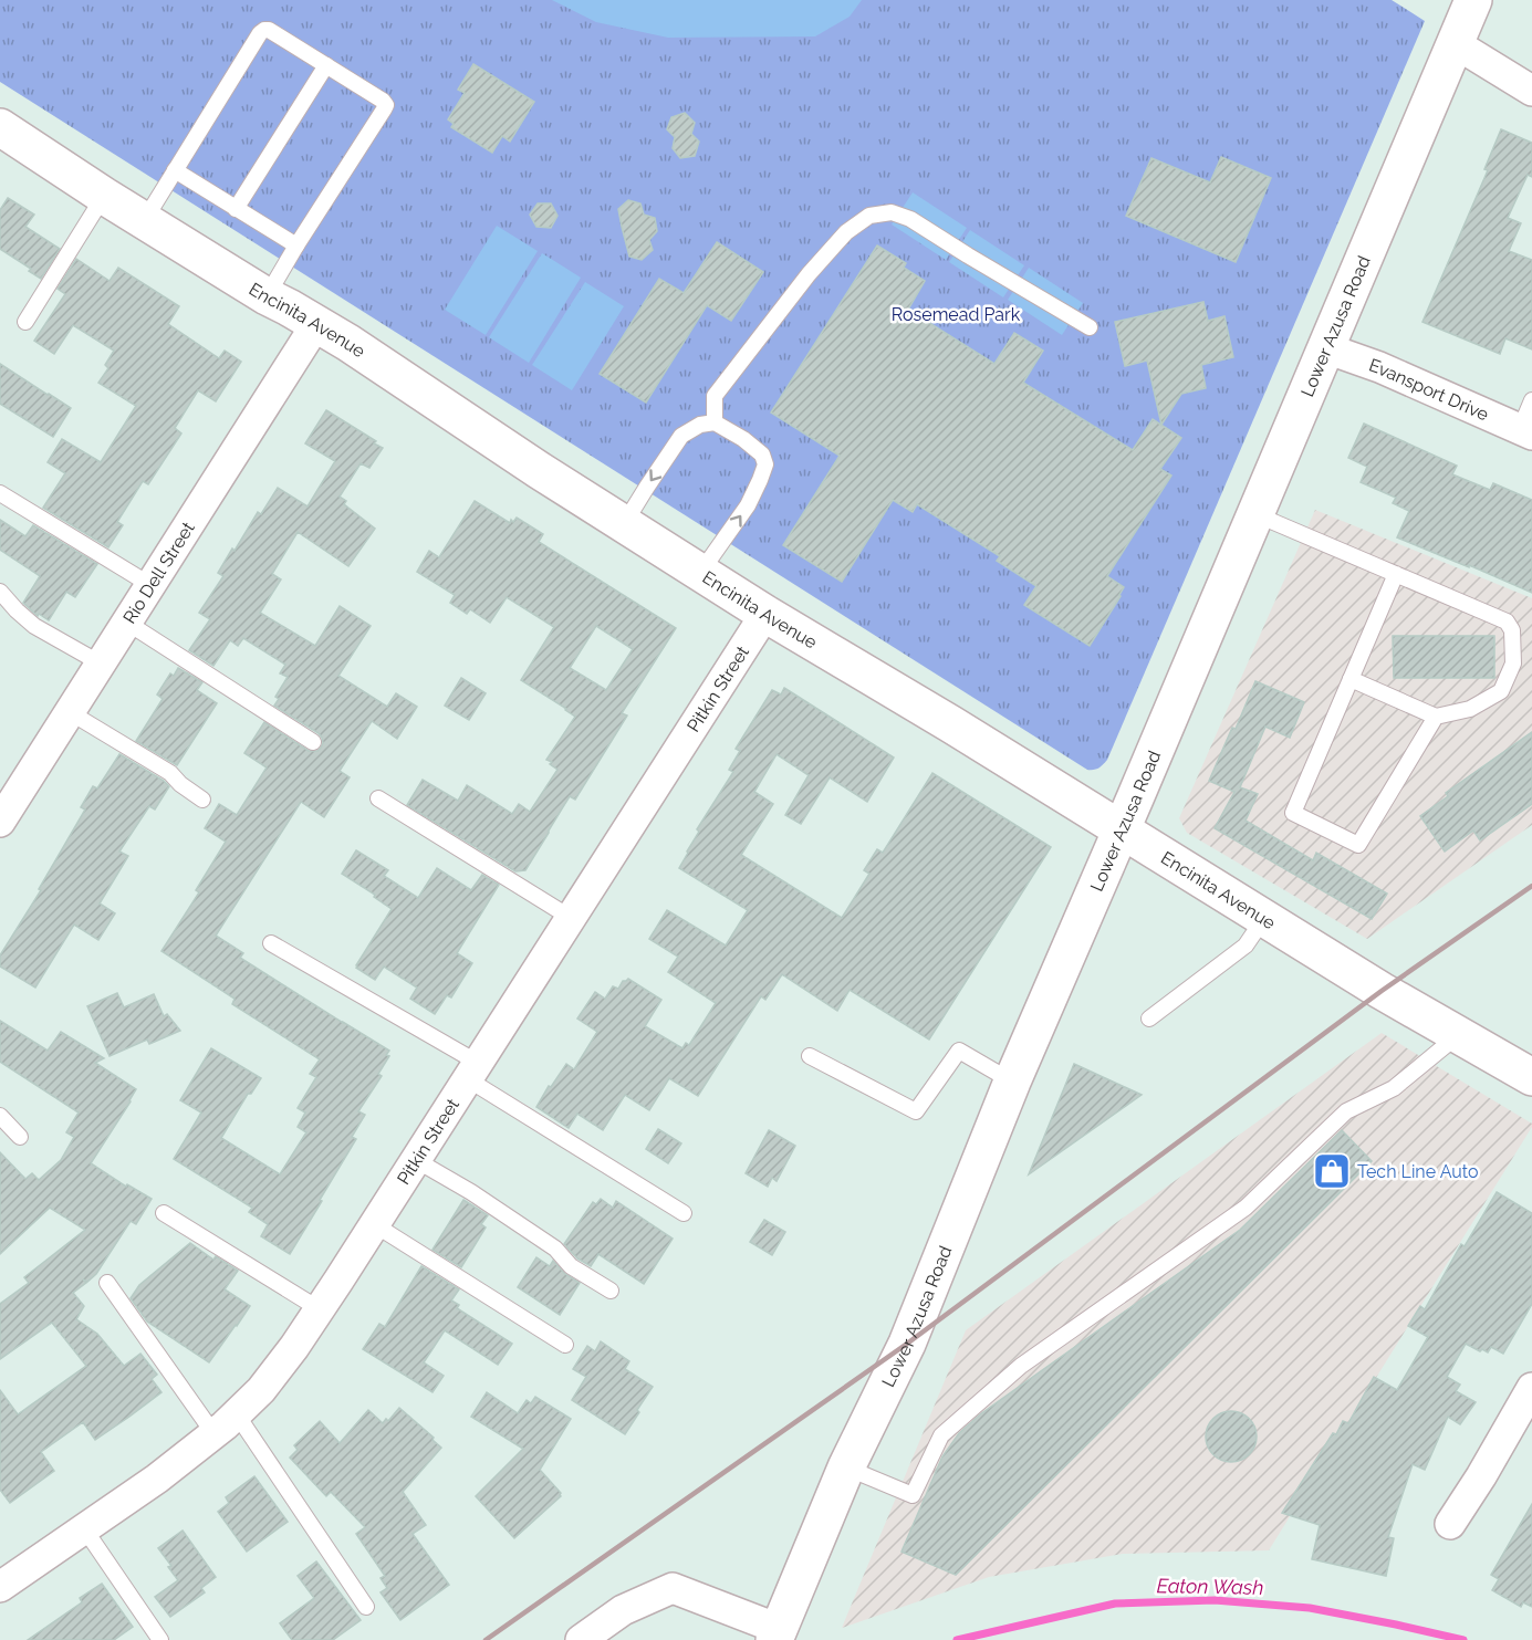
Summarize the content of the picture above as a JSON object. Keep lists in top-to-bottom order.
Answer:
{
  "streets": {
    "street": [
      "Encinita Avenue",
      "Lower Azusa Road",
      "Evansport Drive",
      "Rio Dell Street",
      "Pitkin Street"
    ]
  },
  "crossings": [
    ["Encinita Avenue", "Lower Azusa Road"],
    ["Encinita Avenue", "Rio Dell Street"],
    ["Encinita Avenue", "Pitkin Street"],
    ["Lower Azusa Road", "Evansport Drive"]
  ],
  "water": ["Eaton Wash"],
  "parks": ["Rosemead Park"],
  "places": {
    "shop": ["Tech Line Auto"]
  }
}
